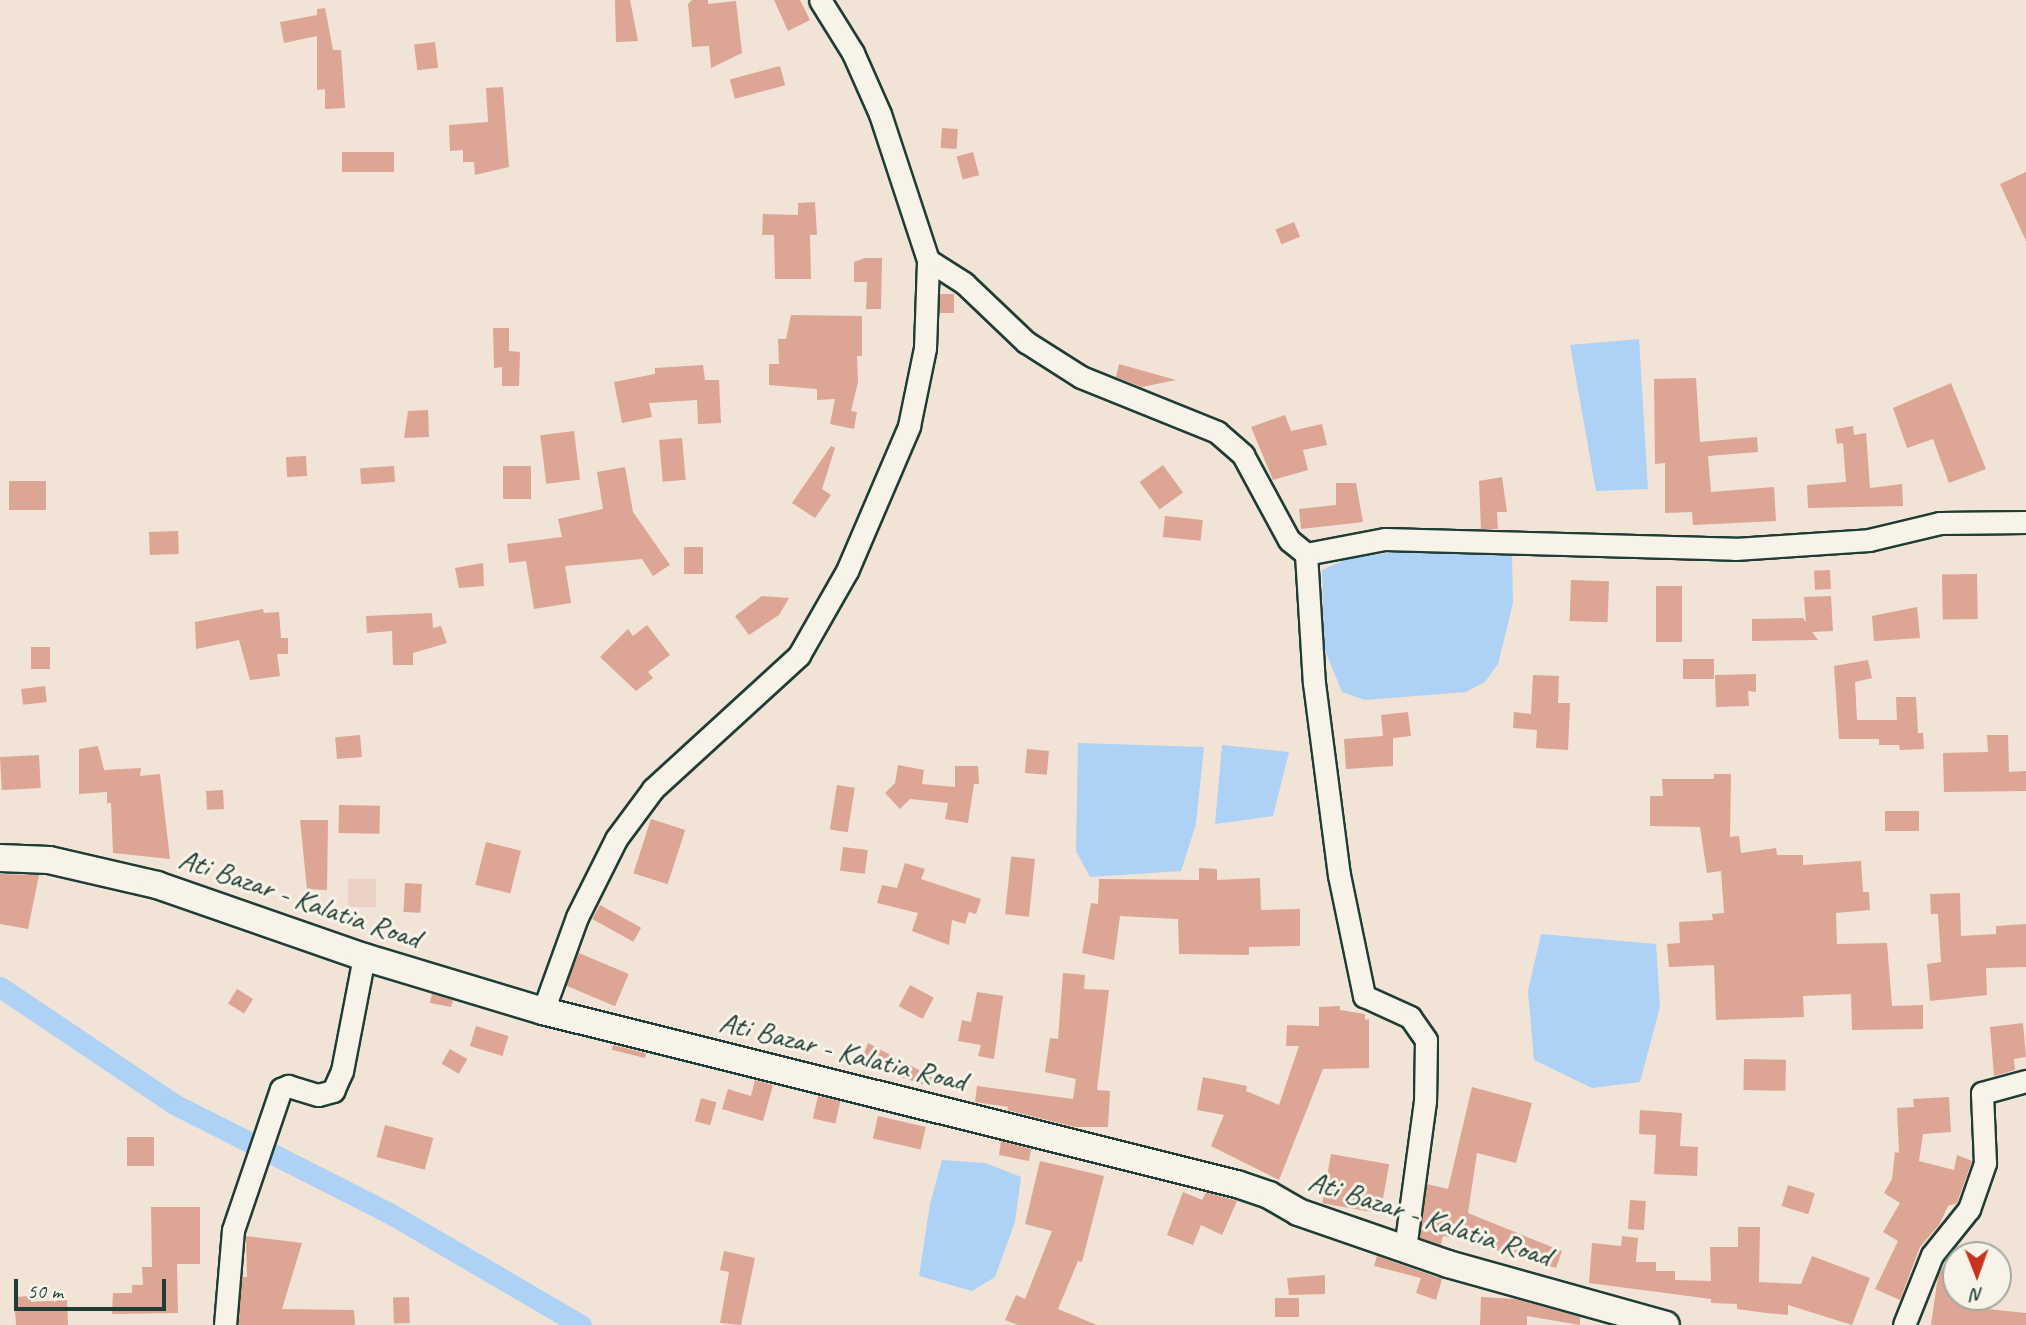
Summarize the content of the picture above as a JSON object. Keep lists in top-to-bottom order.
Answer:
{
  "streets": {
    "main road": ["Ati Bazar - Kalatia Road"]
  },
  "scale_bar": "50 m",
  "north": "bottom"
}
